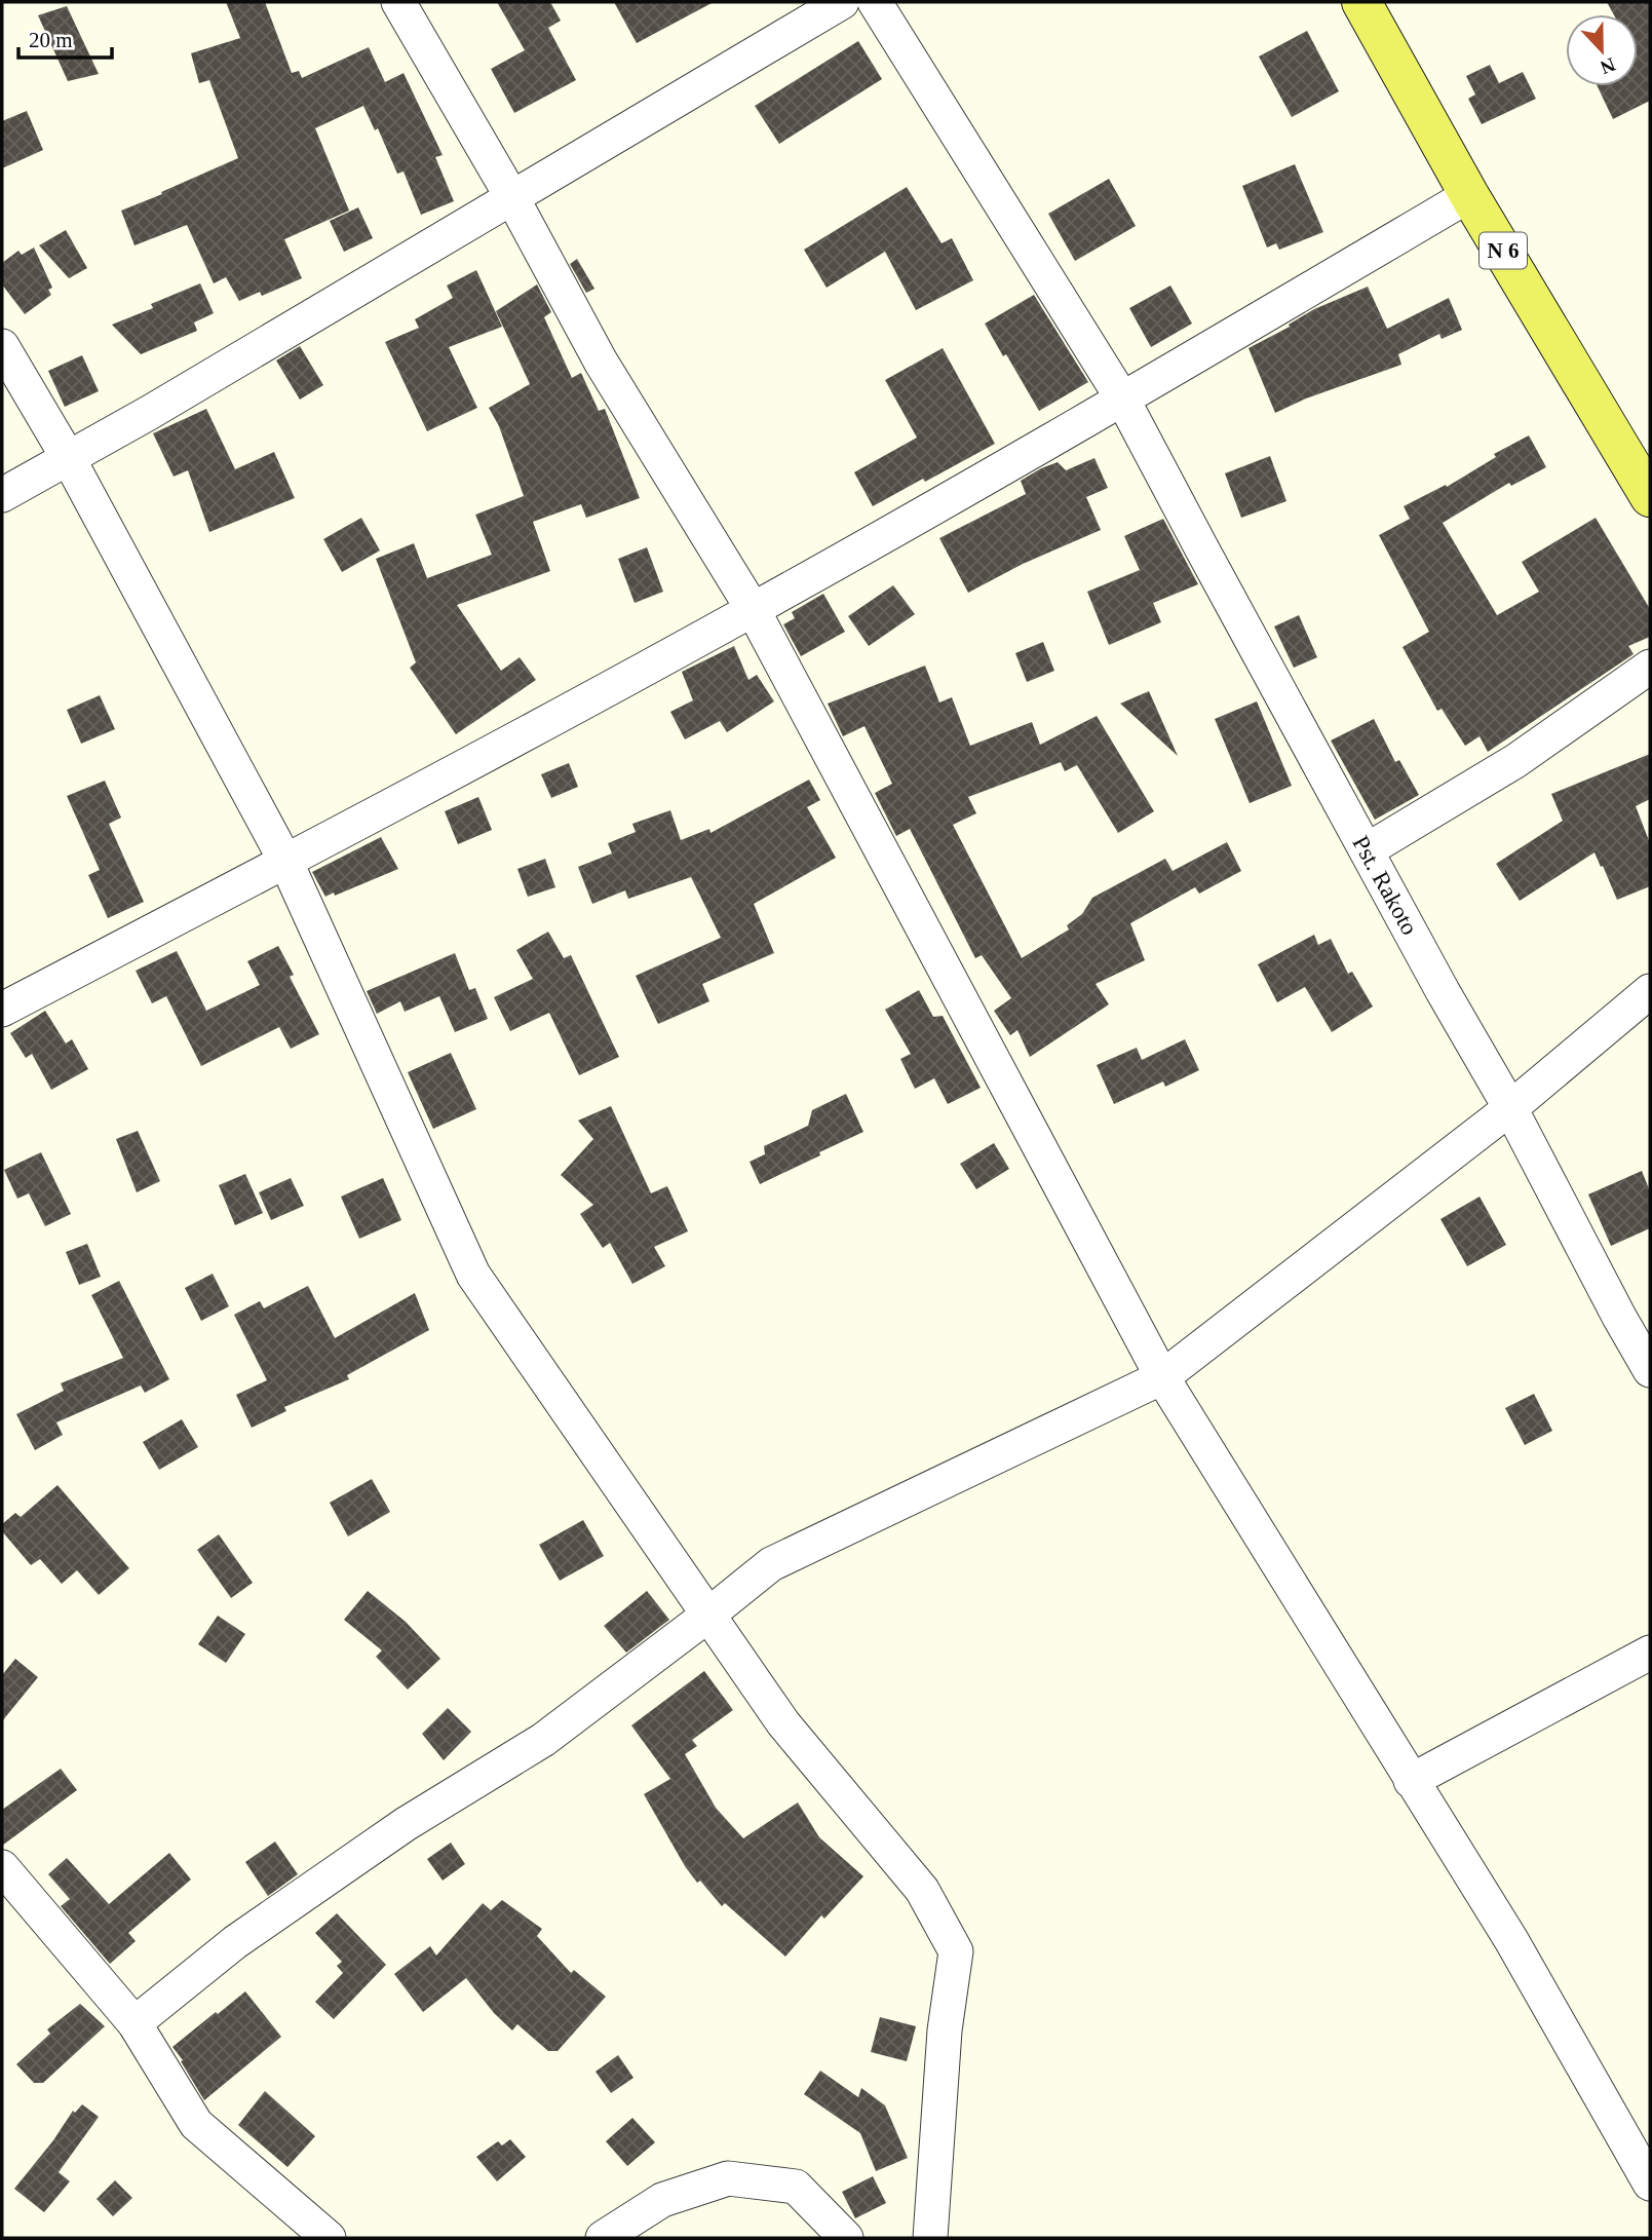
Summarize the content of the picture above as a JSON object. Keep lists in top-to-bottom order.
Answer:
{
  "streets": {
    "main road": ["N 6"],
    "street": ["Pst. Rakoto"]
  },
  "scale_bar": "20 m",
  "north": "bottom"
}
